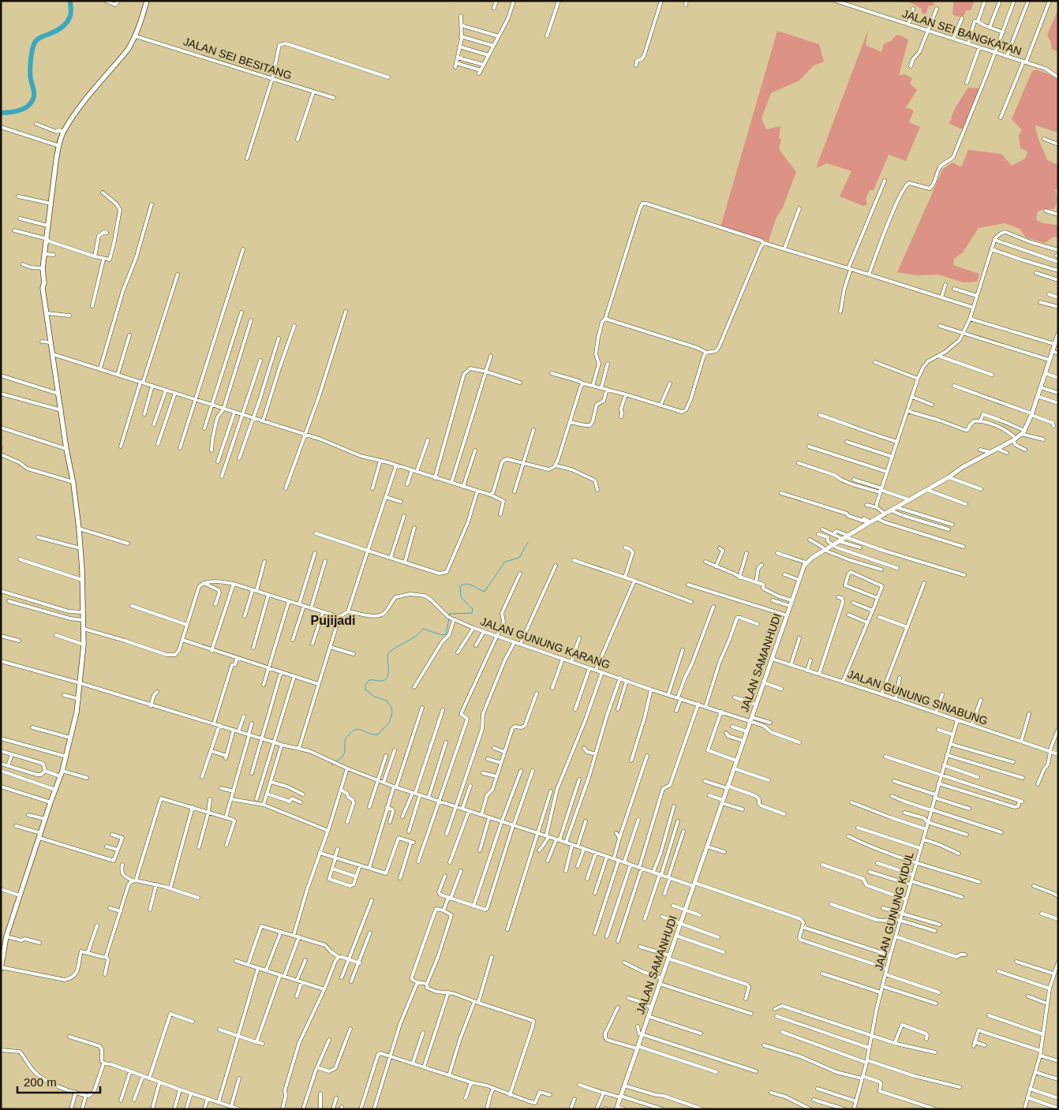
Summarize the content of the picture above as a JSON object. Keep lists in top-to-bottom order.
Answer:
{
  "streets": {
    "street": [
      "JALAN SEI BANGKATAN",
      "JALAN SEI BESITANG",
      "JALAN GUNUNG KARANG",
      "JALAN SAMANHUDI",
      "JALAN GUNUNG SINABUNG",
      "JALAN GUNUNG KIDUL"
    ]
  },
  "crossings": [
    ["JALAN GUNUNG KARANG", "JALAN SAMANHUDI"],
    ["JALAN SAMANHUDI", "JALAN GUNUNG SINABUNG"],
    ["JALAN GUNUNG SINABUNG", "JALAN GUNUNG KIDUL"]
  ],
  "districts": ["Pujijadi"],
  "scale_bar": "200 m"
}
